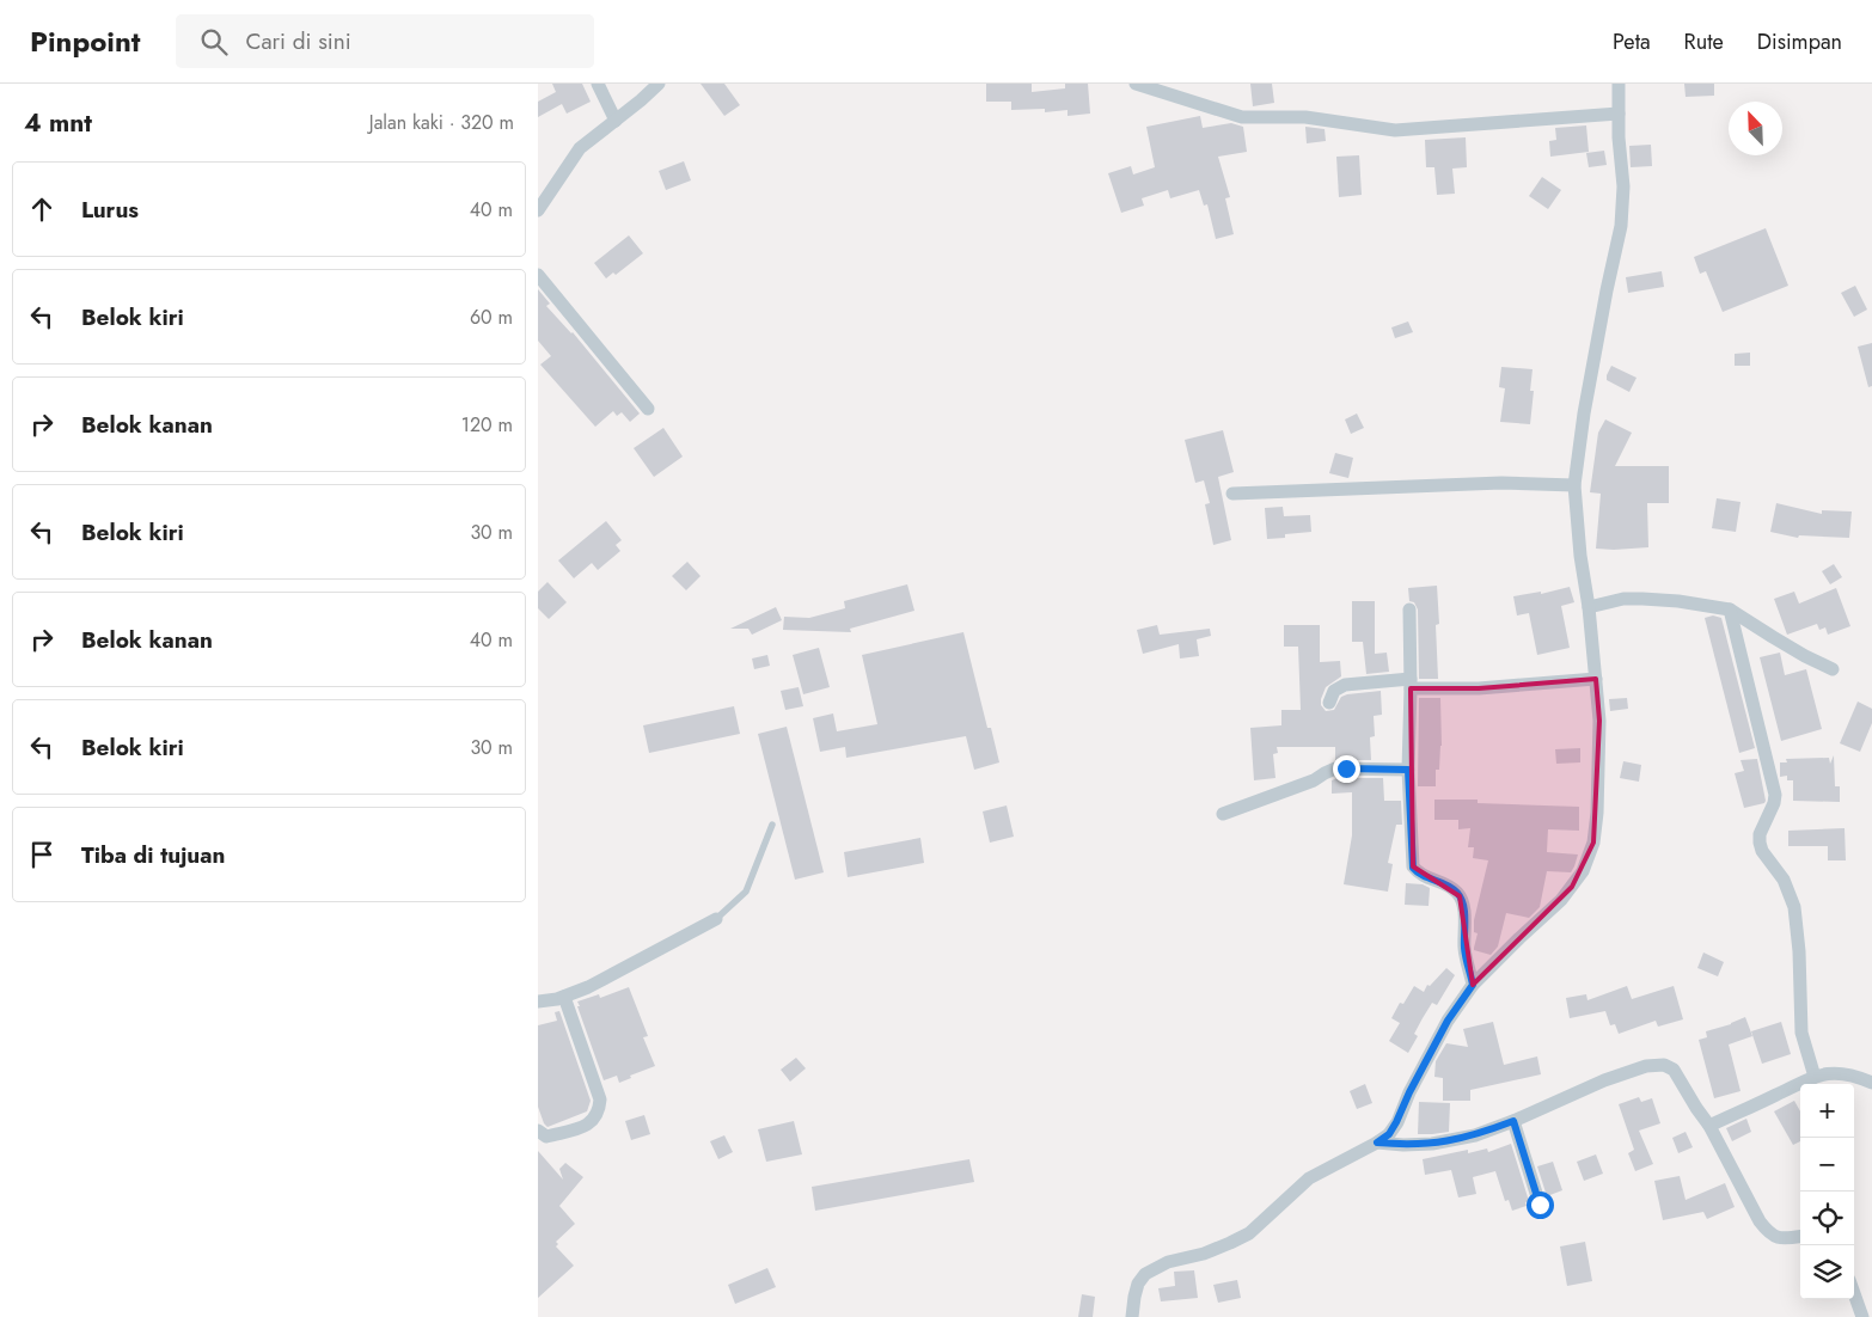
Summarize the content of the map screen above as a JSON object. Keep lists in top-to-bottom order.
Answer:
{
  "north": "top left",
  "page": {
    "header": "Pinpoint",
    "search": "Cari di sini",
    "nav": ["Peta", "Rute", "Disimpan"],
    "heading": ["4 mnt", "Jalan kaki · 320 m"],
    "list": [
      ["Lurus", "40 m"],
      ["Belok kiri", "60 m"],
      ["Belok kanan", "120 m"],
      ["Belok kiri", "30 m"],
      ["Belok kanan", "40 m"],
      ["Belok kiri", "30 m"],
      "Tiba di tujuan"
    ],
    "map_buttons": ["+", "−"]
  }
}
